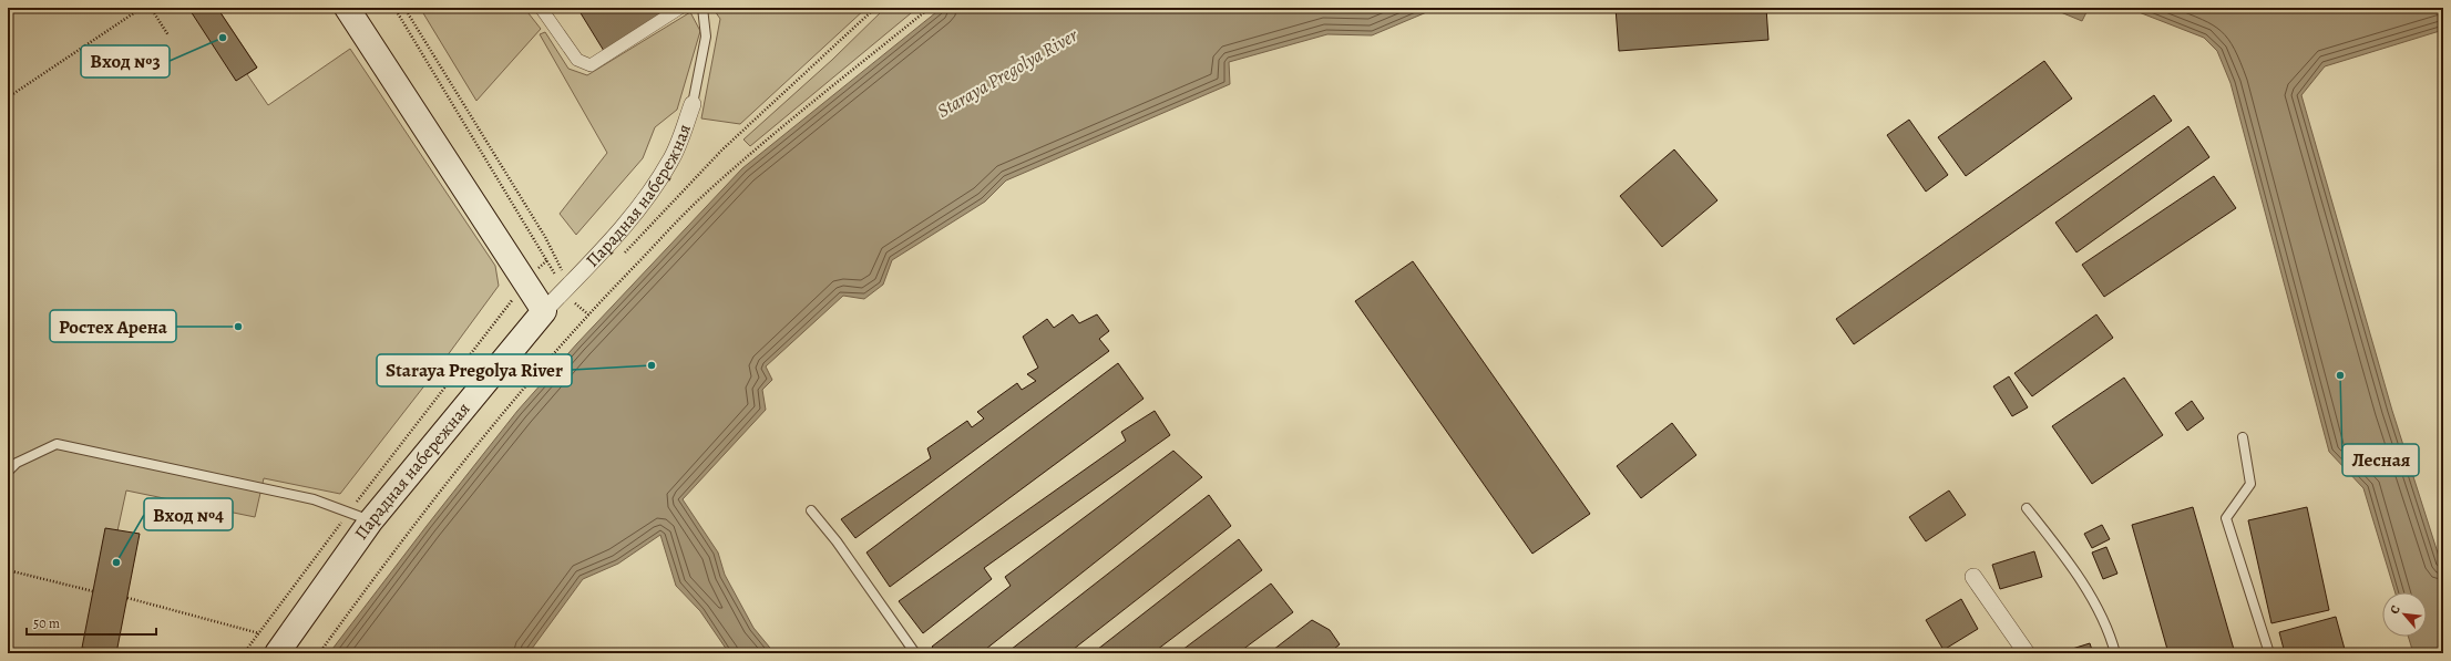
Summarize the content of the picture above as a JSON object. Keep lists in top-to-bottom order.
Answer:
{
  "streets": {
    "main road": ["Парадная набережная"]
  },
  "water": ["Staraya Pregolya River"],
  "places": [
    "Вход №3",
    "Ростех Арена",
    "Staraya Pregolya River",
    "Лесная",
    "Вход №4"
  ],
  "scale_bar": "50 m",
  "north": "top left"
}
